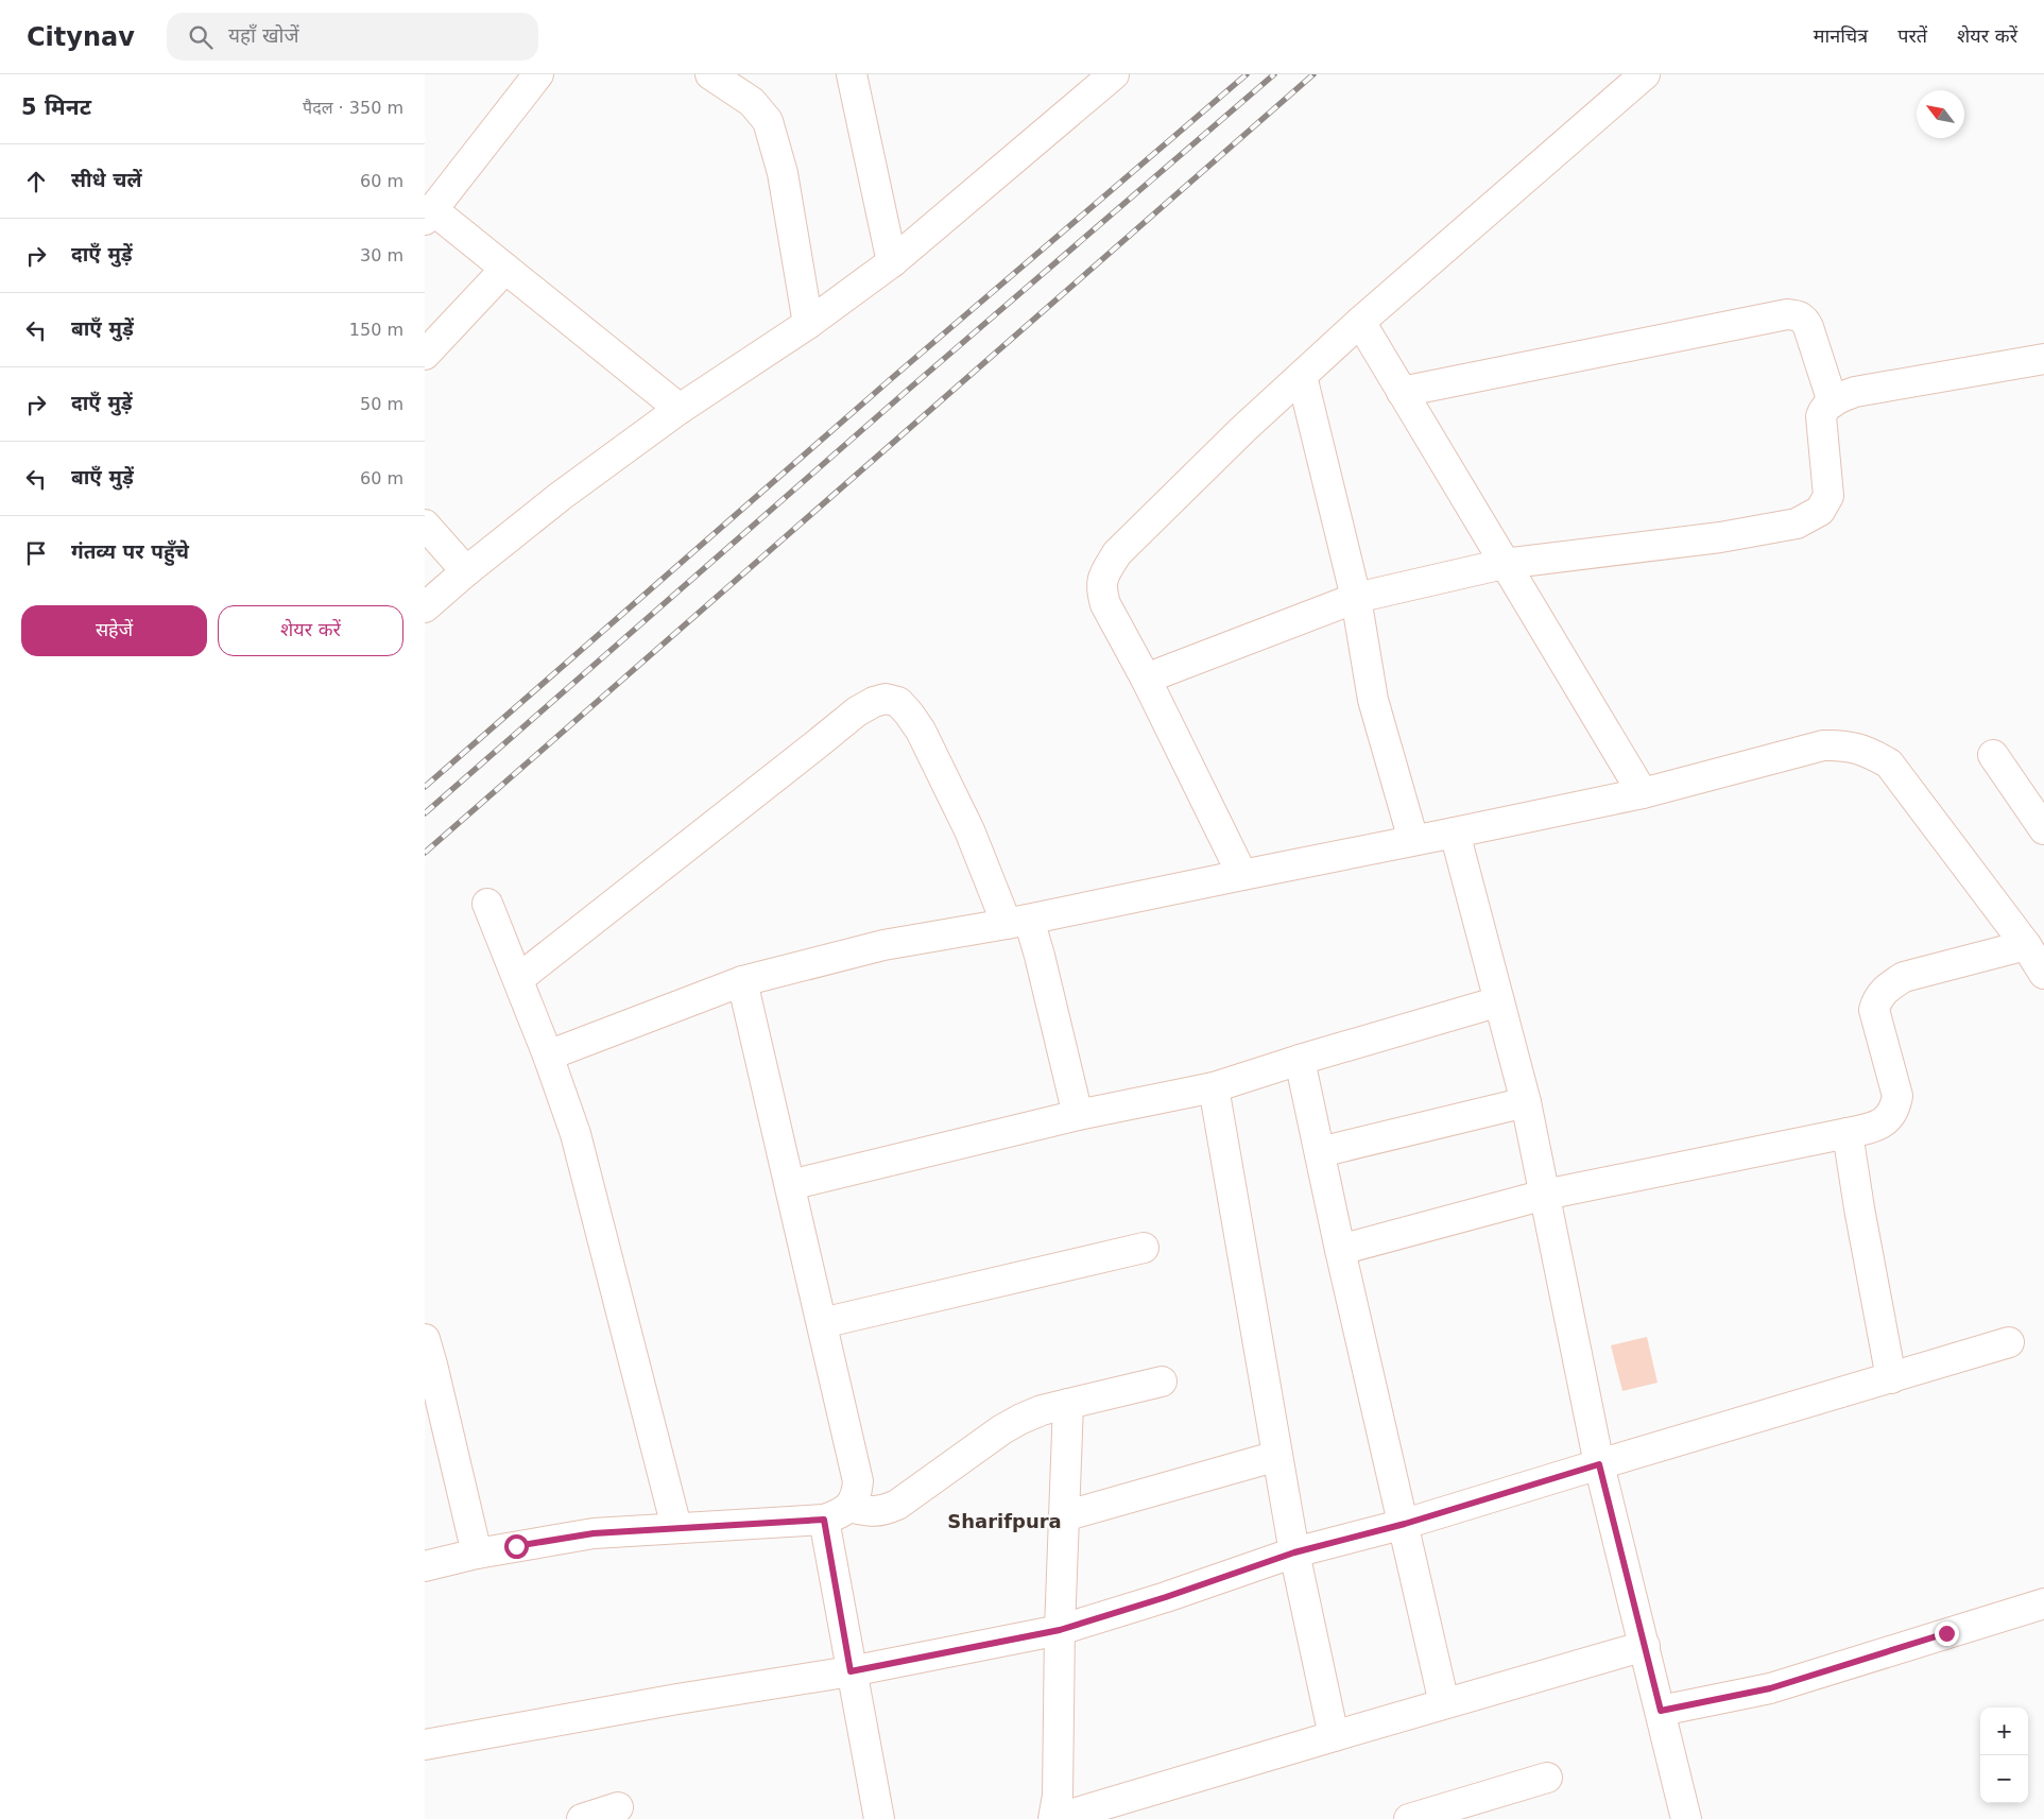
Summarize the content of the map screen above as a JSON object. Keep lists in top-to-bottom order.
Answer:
{
  "districts": ["Sharifpura"],
  "north": "top left",
  "page": {
    "header": "Citynav",
    "search": "यहाँ खोजें",
    "nav": ["मानचित्र", "परतें", "शेयर करें"],
    "heading": ["5 मिनट", "पैदल · 350 m"],
    "list": [
      ["सीधे चलें", "60 m"],
      ["दाएँ मुड़ें", "30 m"],
      ["बाएँ मुड़ें", "150 m"],
      ["दाएँ मुड़ें", "50 m"],
      ["बाएँ मुड़ें", "60 m"],
      "गंतव्य पर पहुँचे"
    ],
    "buttons": ["सहेजें", "शेयर करें"],
    "map_buttons": ["+", "−"]
  }
}
